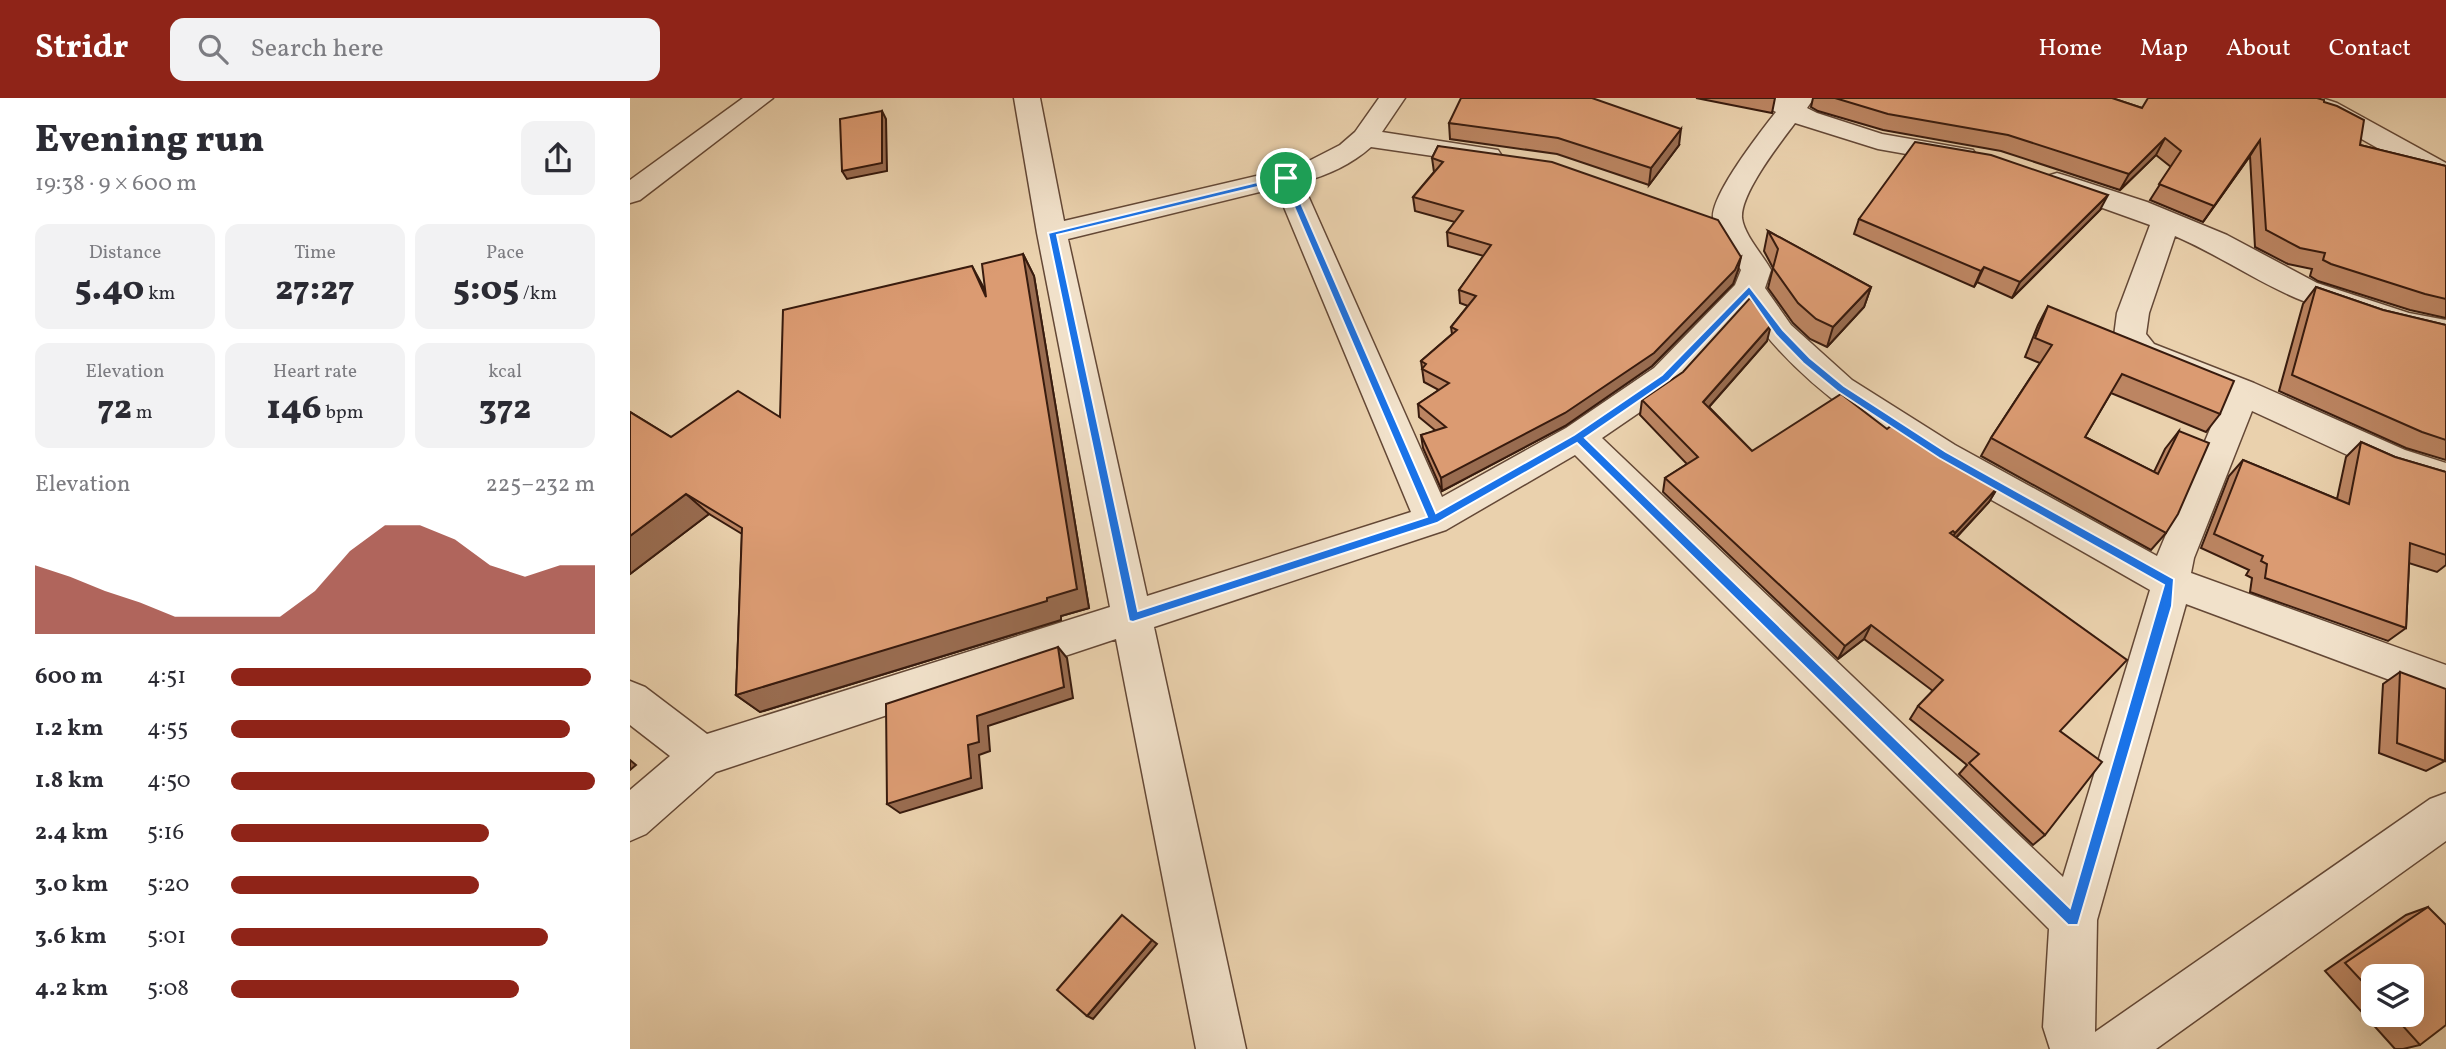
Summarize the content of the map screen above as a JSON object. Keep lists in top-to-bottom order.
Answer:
{
  "page": {
    "header": "Stridr",
    "search": "Search here",
    "nav": [
      "Home",
      "Map",
      "About",
      "Contact"
    ],
    "heading": ["Evening run", "19:38 · 9 × 600 m"],
    "stats": [
      ["Distance", "5.40 km"],
      ["Time", "27:27"],
      ["Pace", "5:05 /km"],
      ["Elevation", "72 m"],
      ["Heart rate", "146 bpm"],
      ["kcal", "372"]
    ],
    "chart": ["Elevation", "225–232 m"],
    "list": [
      {
        "name": "600 m",
        "note": "4:51"
      },
      {
        "name": "1.2 km",
        "note": "4:55"
      },
      {
        "name": "1.8 km",
        "note": "4:50"
      },
      {
        "name": "2.4 km",
        "note": "5:16"
      },
      {
        "name": "3.0 km",
        "note": "5:20"
      },
      {
        "name": "3.6 km",
        "note": "5:01"
      },
      {
        "name": "4.2 km",
        "note": "5:08"
      }
    ]
  }
}
